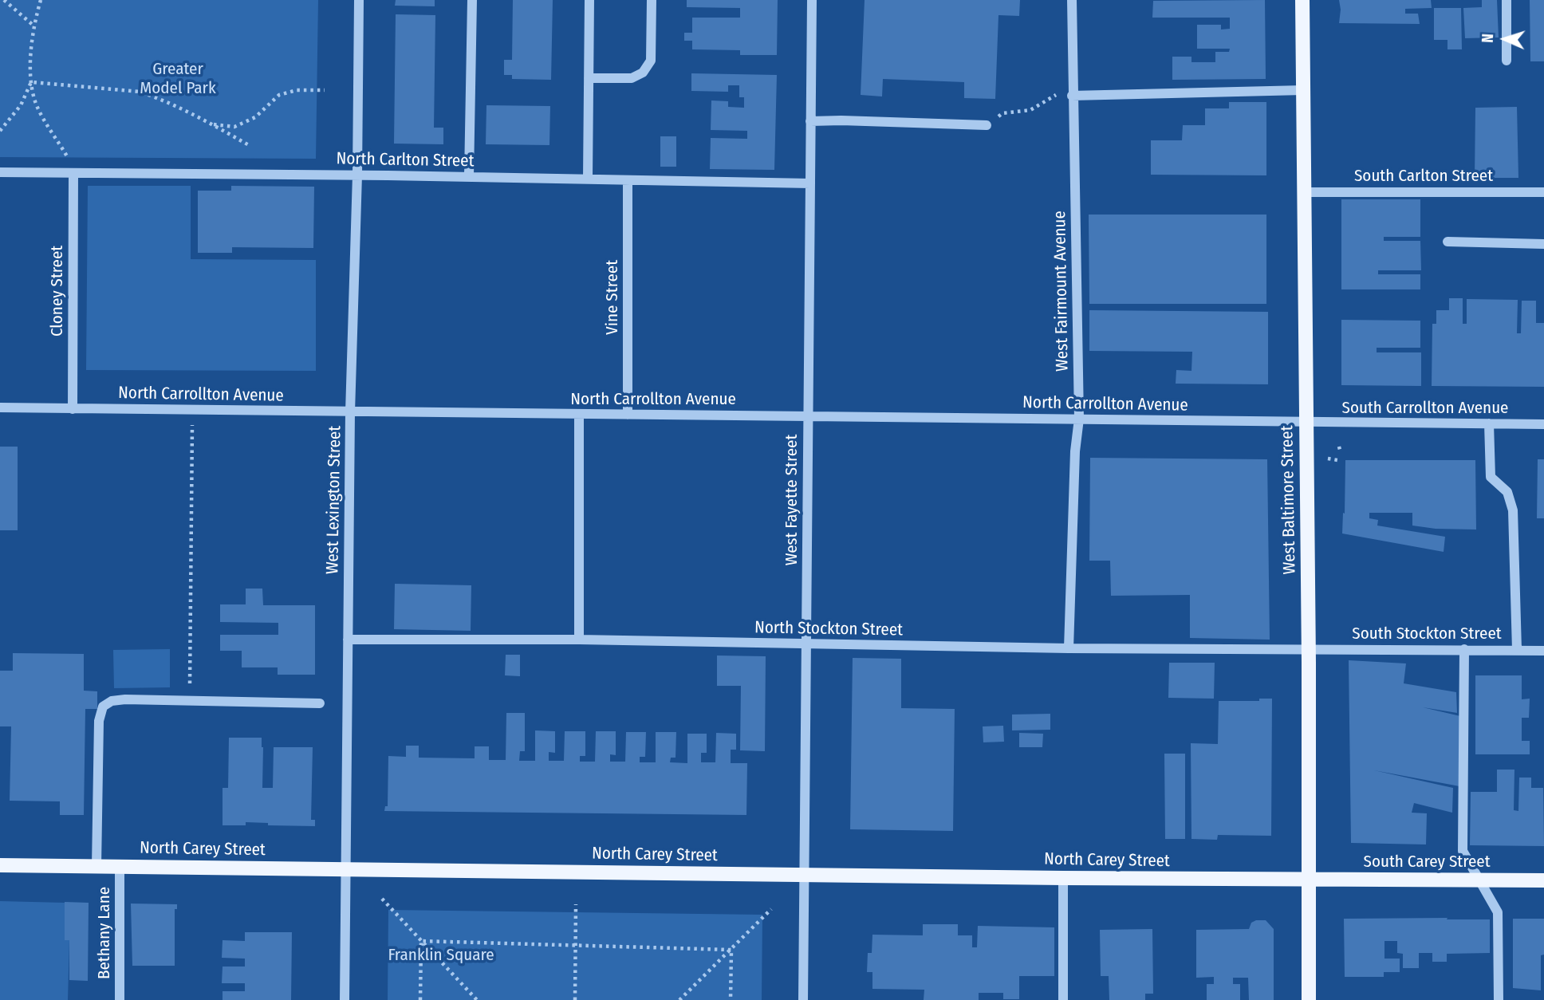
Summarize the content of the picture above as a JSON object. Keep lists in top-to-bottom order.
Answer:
{
  "streets": {
    "main road": ["West Baltimore Street", "North Carey Street", "South Carey Street"],
    "street": [
      "North Carlton Street",
      "South Carlton Street",
      "Cloney Street",
      "West Fairmount Avenue",
      "Vine Street",
      "North Carrollton Avenue",
      "South Carrollton Avenue",
      "West Lexington Street",
      "West Fayette Street",
      "North Stockton Street",
      "South Stockton Street",
      "Bethany Lane"
    ]
  },
  "crossings": [
    ["North Carlton Street", "Cloney Street"],
    ["North Carlton Street", "Vine Street"],
    ["North Carlton Street", "West Lexington Street"],
    ["North Carlton Street", "West Fayette Street"],
    ["South Carlton Street", "West Baltimore Street"],
    ["Cloney Street", "North Carrollton Avenue"],
    ["West Fairmount Avenue", "North Carrollton Avenue"],
    ["West Fairmount Avenue", "North Stockton Street"],
    ["Vine Street", "North Carrollton Avenue"],
    ["North Carrollton Avenue", "South Carrollton Avenue"],
    ["North Carrollton Avenue", "West Lexington Street"],
    ["North Carrollton Avenue", "West Fayette Street"],
    ["North Carrollton Avenue", "West Baltimore Street"],
    ["South Carrollton Avenue", "West Baltimore Street"],
    ["West Lexington Street", "North Stockton Street"],
    ["West Lexington Street", "North Carey Street"],
    ["West Fayette Street", "North Stockton Street"],
    ["West Fayette Street", "North Carey Street"],
    ["West Baltimore Street", "North Stockton Street"],
    ["West Baltimore Street", "South Stockton Street"],
    ["West Baltimore Street", "North Carey Street"],
    ["West Baltimore Street", "South Carey Street"],
    ["North Stockton Street", "South Stockton Street"],
    ["North Carey Street", "South Carey Street"],
    ["North Carey Street", "Bethany Lane"]
  ],
  "parks": ["Greater Model Park", "Franklin Square"],
  "north": "left"
}
